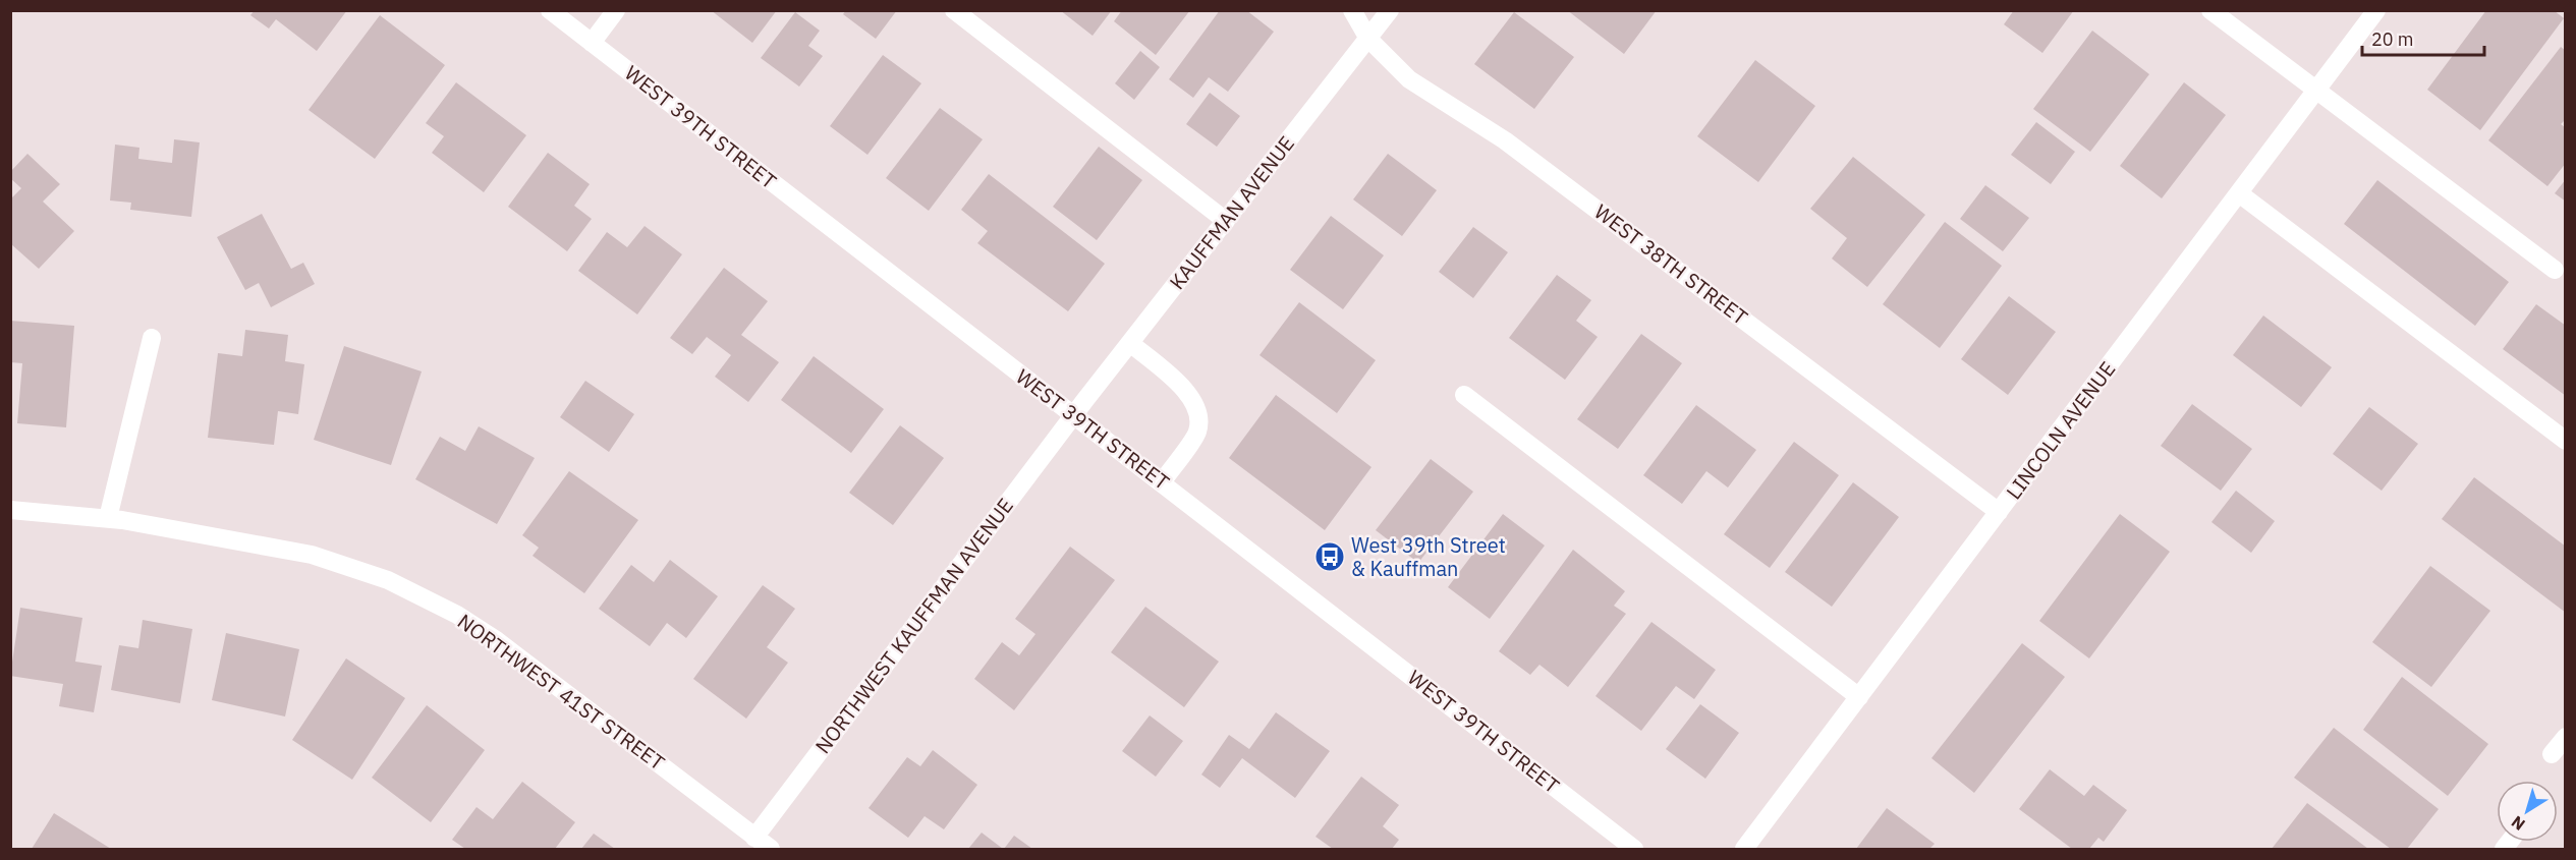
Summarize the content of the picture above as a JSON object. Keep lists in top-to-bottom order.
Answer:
{
  "streets": {
    "street": [
      "WEST 39TH STREET",
      "KAUFFMAN AVENUE",
      "WEST 38TH STREET",
      "LINCOLN AVENUE",
      "NORTHWEST KAUFFMAN AVENUE",
      "NORTHWEST 41ST STREET"
    ]
  },
  "crossings": [
    ["WEST 39TH STREET", "KAUFFMAN AVENUE"],
    ["WEST 39TH STREET", "NORTHWEST KAUFFMAN AVENUE"],
    ["KAUFFMAN AVENUE", "WEST 38TH STREET"],
    ["KAUFFMAN AVENUE", "NORTHWEST KAUFFMAN AVENUE"],
    ["WEST 38TH STREET", "LINCOLN AVENUE"],
    ["NORTHWEST KAUFFMAN AVENUE", "NORTHWEST 41ST STREET"]
  ],
  "places": {
    "bus stop": ["West 39th Street & Kauffman"]
  },
  "scale_bar": "20 m",
  "north": "bottom left"
}
